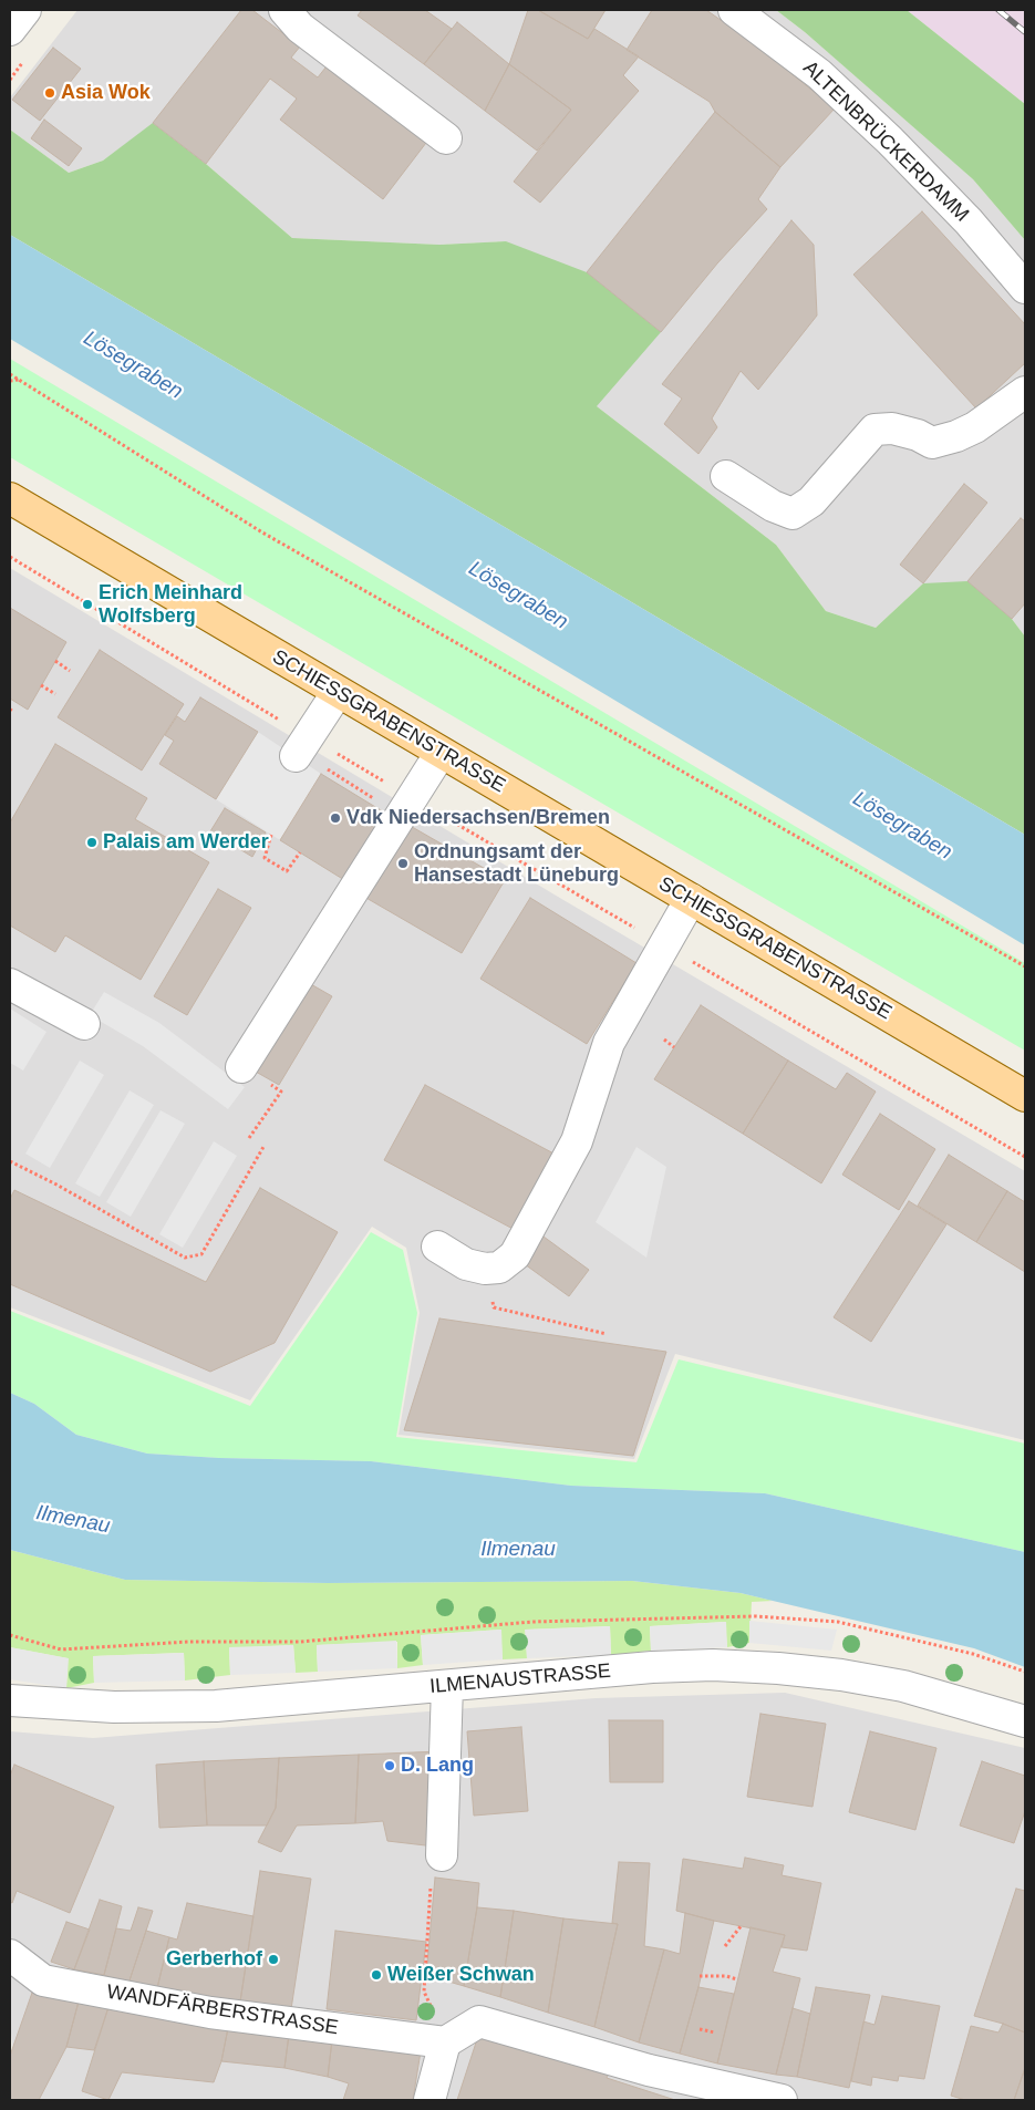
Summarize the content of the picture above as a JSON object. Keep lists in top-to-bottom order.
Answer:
{
  "streets": {
    "main road": ["SCHIESSGRABENSTRASSE"],
    "street": ["ALTENBRÜCKERDAMM", "ILMENAUSTRASSE", "WANDFÄRBERSTRASSE"]
  },
  "water": ["Lösegraben", "Ilmenau"],
  "places": [
    "Asia Wok",
    "Erich Meinhard Wolfsberg",
    "Vdk Niedersachsen/Bremen",
    "Palais am Werder",
    "Ordnungsamt der Hansestadt Lüneburg",
    "D. Lang",
    "Gerberhof",
    "Weißer Schwan"
  ]
}
